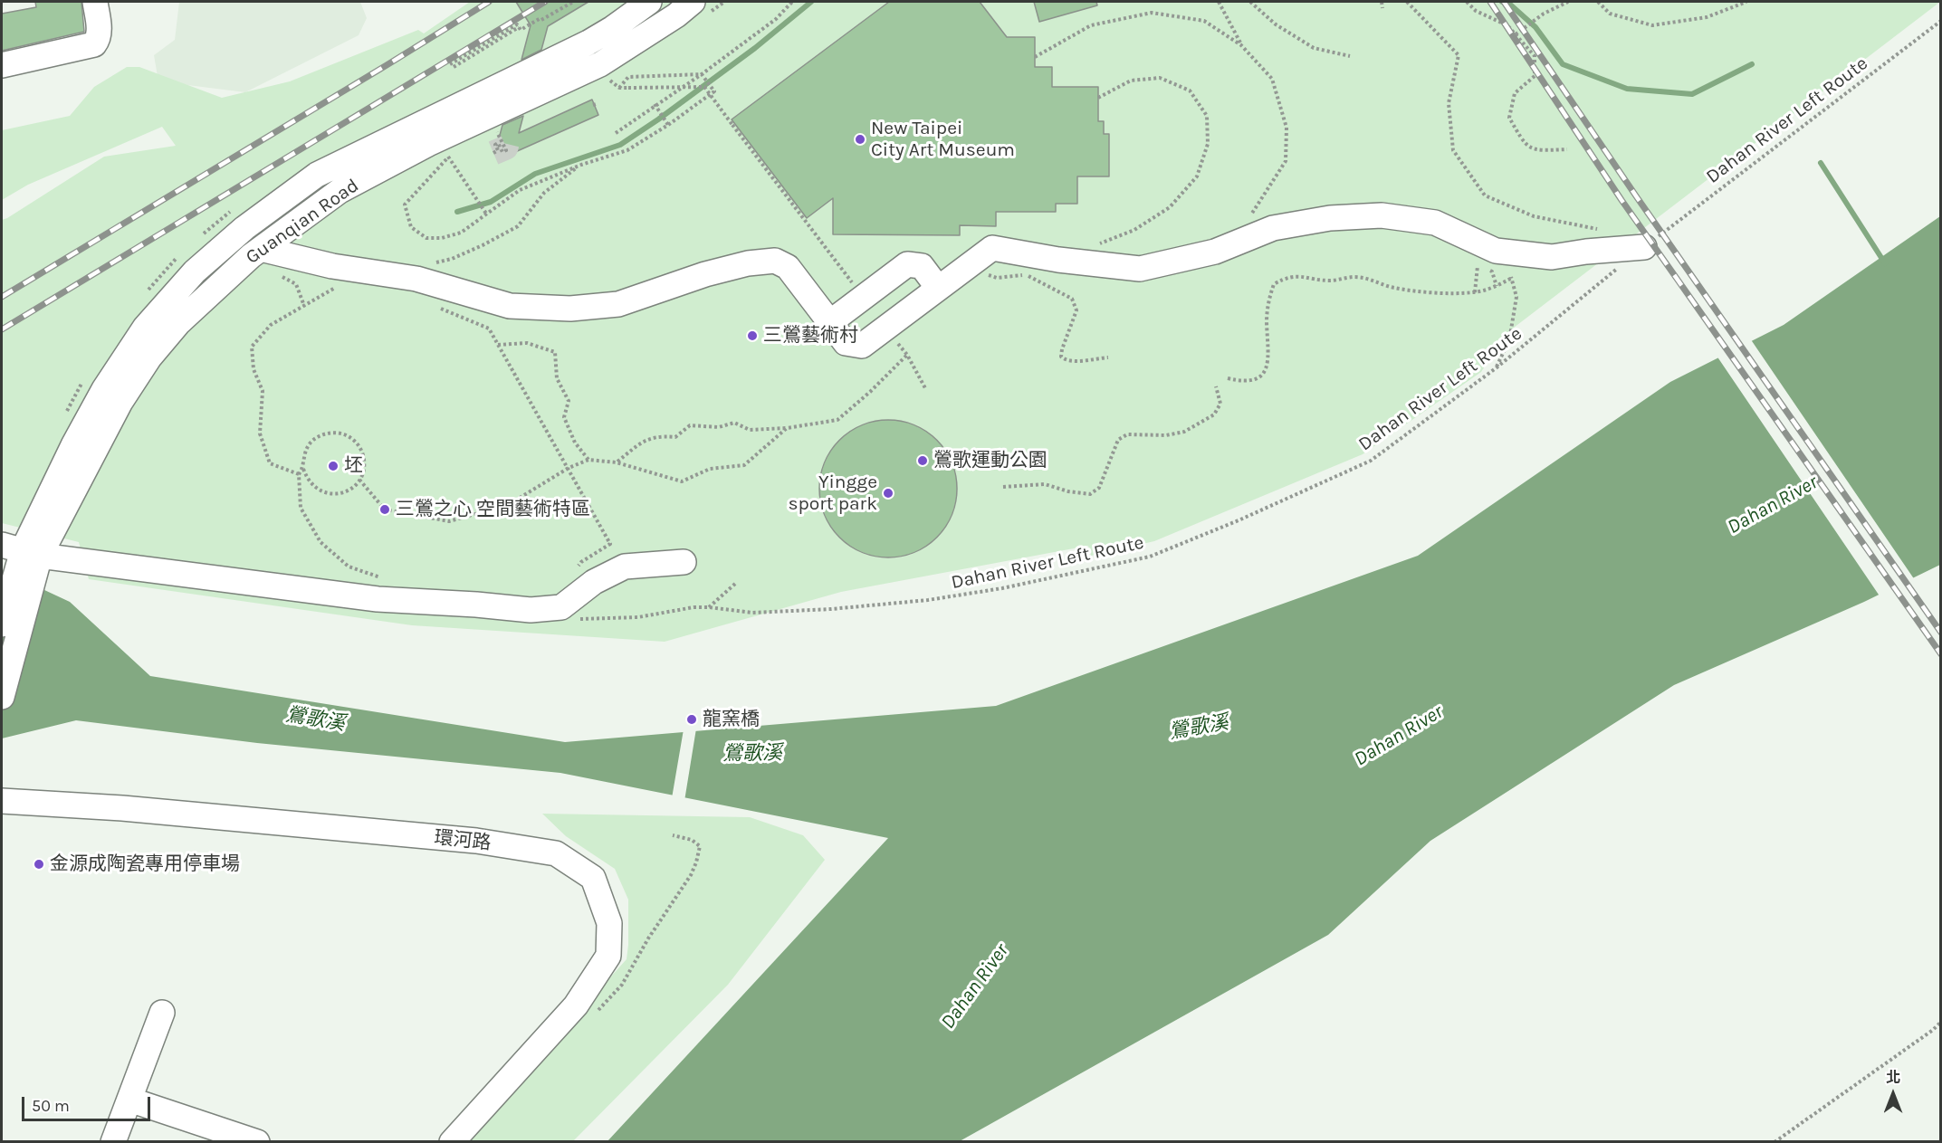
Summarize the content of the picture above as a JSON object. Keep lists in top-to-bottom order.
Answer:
{
  "streets": {
    "street": ["Guanqian Road", "環河路"],
    "path": ["Dahan River Left Route"]
  },
  "water": ["Dahan River", "鶯歌溪"],
  "places": [
    "New Taipei City Art Museum",
    "三鶯藝術村",
    "鶯歌運動公園",
    "坯",
    "Yingge sport park",
    "三鶯之心 空間藝術特區",
    "龍窯橋",
    "金源成陶瓷專用停車場"
  ],
  "scale_bar": "50 m",
  "north": "top"
}
